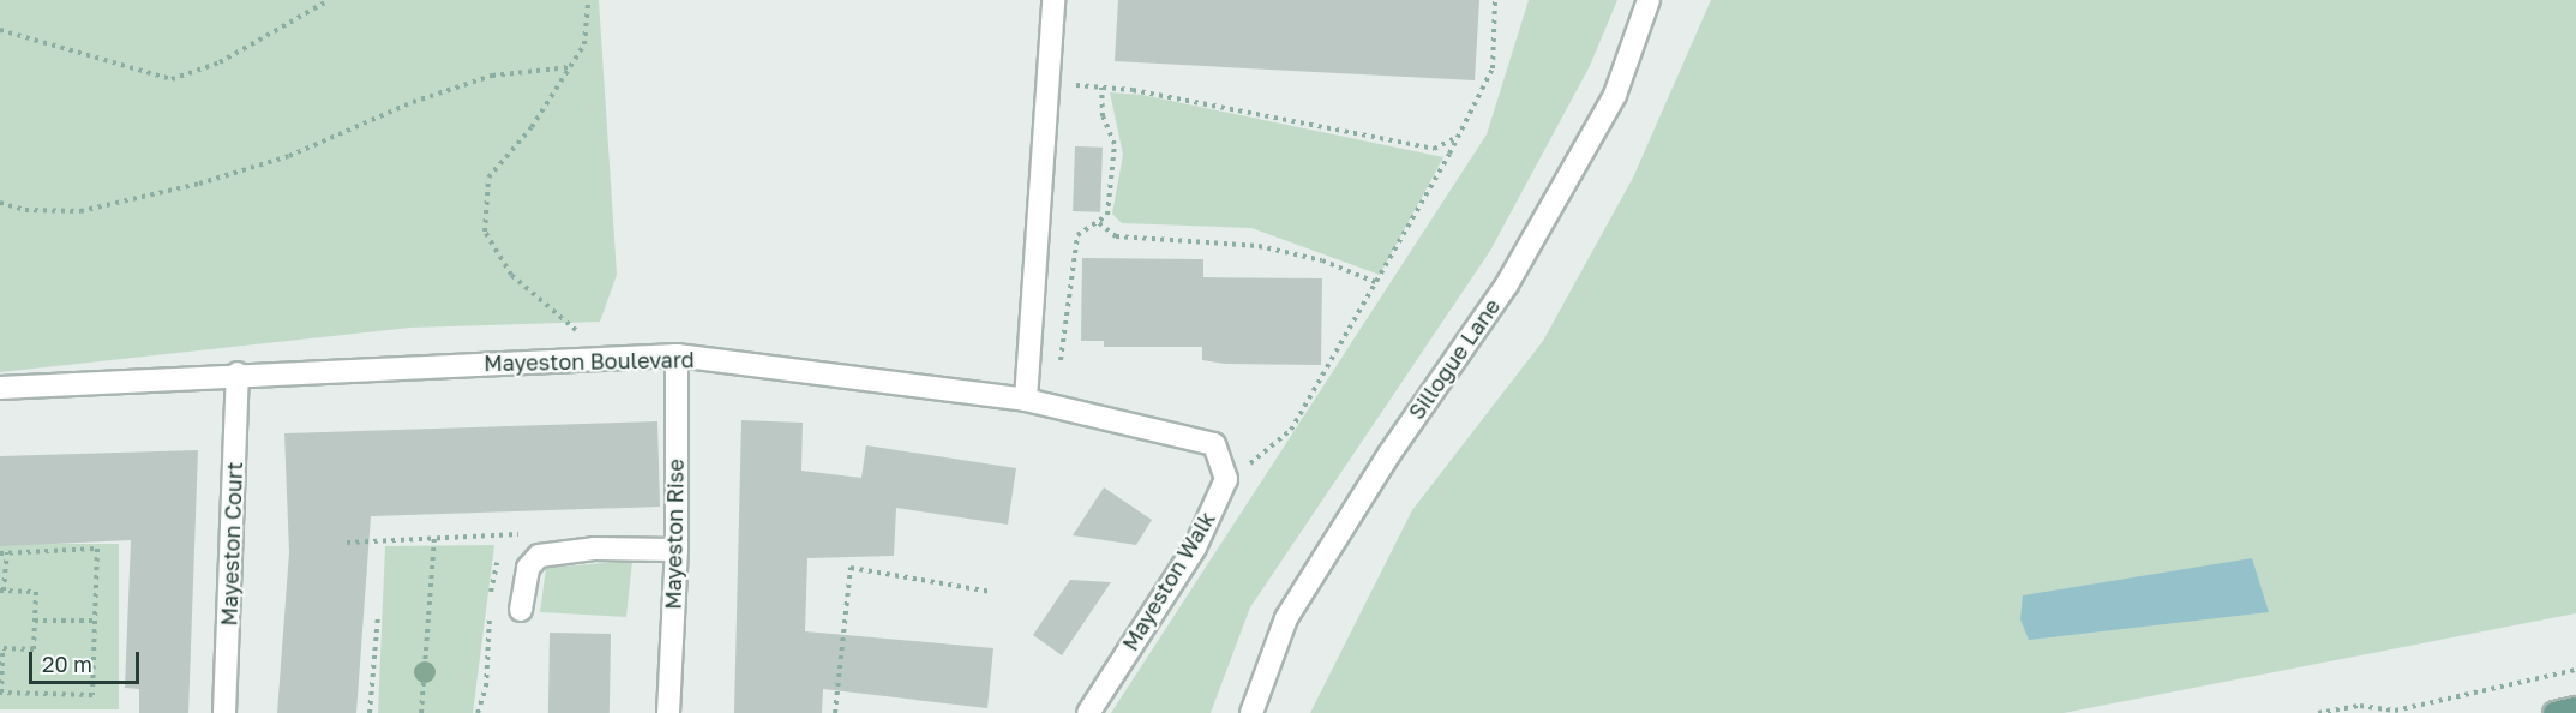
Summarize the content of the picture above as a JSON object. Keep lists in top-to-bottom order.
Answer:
{
  "streets": {
    "street": [
      "Sillogue Lane",
      "Mayeston Boulevard",
      "Mayeston Rise",
      "Mayeston Court",
      "Mayeston Walk"
    ]
  },
  "crossings": [
    ["Mayeston Boulevard", "Mayeston Rise"],
    ["Mayeston Boulevard", "Mayeston Court"],
    ["Mayeston Boulevard", "Mayeston Walk"]
  ],
  "scale_bar": "20 m"
}
